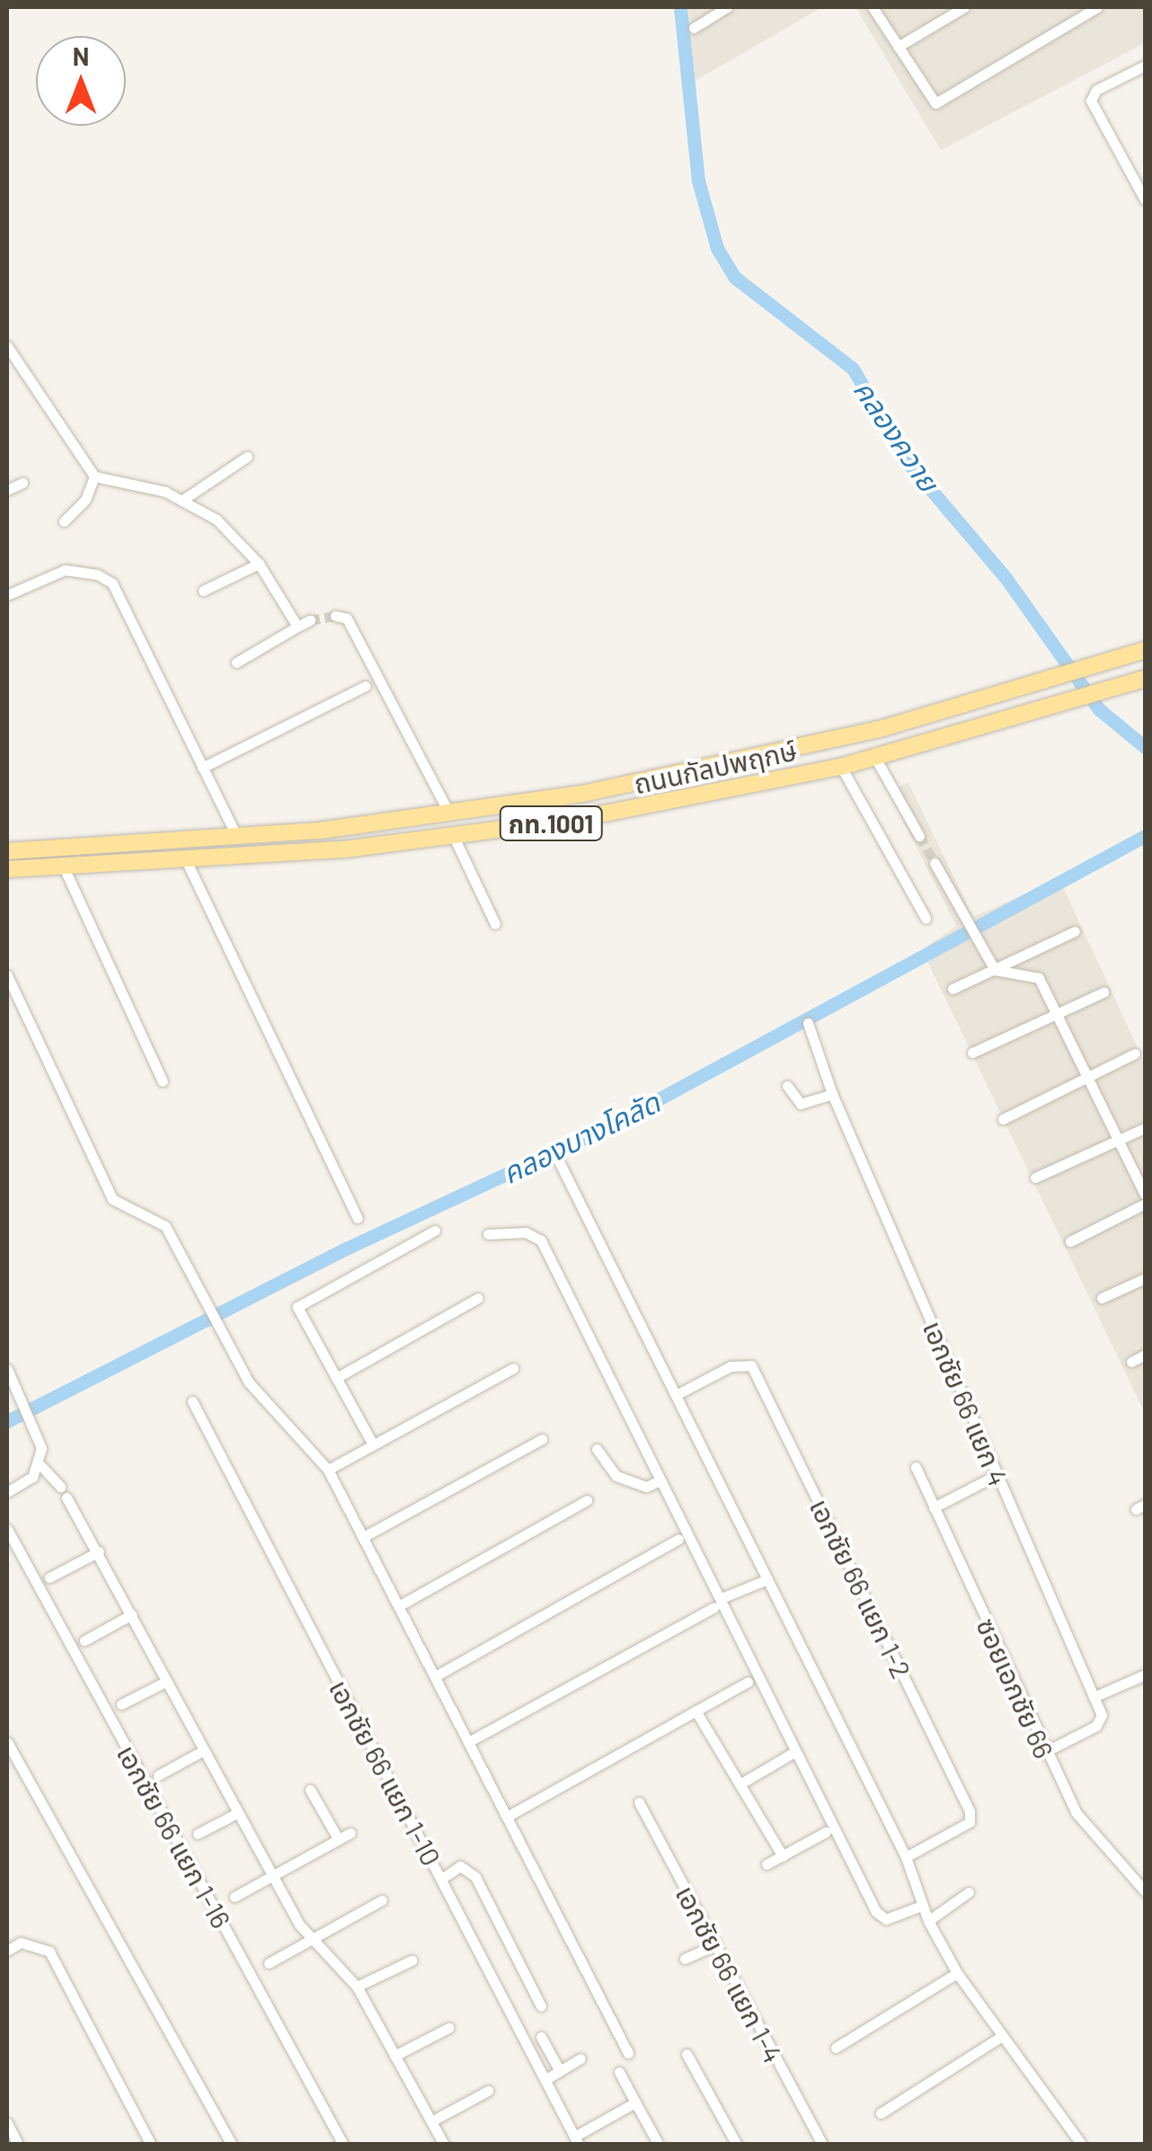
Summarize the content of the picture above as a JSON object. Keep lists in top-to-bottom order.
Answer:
{
  "streets": {
    "main road": ["ถนนกัลปพฤกษ์", "กท.1001"],
    "street": [
      "เอกชัย 66 แยก 4",
      "เอกชัย 66 แยก 1-2",
      "ซอยเอกชัย 66",
      "เอกชัย 66 แยก 1-10",
      "เอกชัย 66 แยก 1-16",
      "เอกชัย 66 แยก 1-4"
    ]
  },
  "water": ["คลองควาย", "คลองบางโคลัด"],
  "north": "top"
}
